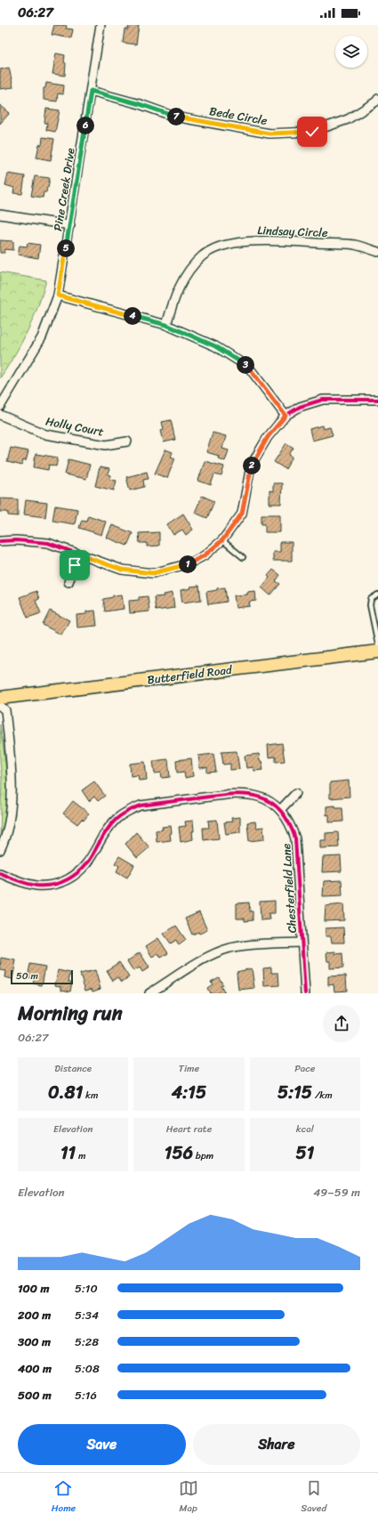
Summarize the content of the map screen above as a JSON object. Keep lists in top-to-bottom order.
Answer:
{
  "streets": {
    "main road": ["Butterfield Road"],
    "street": [
      "Bede Circle",
      "Pine Creek Drive",
      "Lindsay Circle",
      "Holly Court",
      "Chesterfield Lane"
    ]
  },
  "crossings": [
    ["Bede Circle", "Pine Creek Drive"]
  ],
  "scale_bar": "50 m",
  "page": {
    "status": "06:27",
    "pins": [
      "7",
      "6",
      "5",
      "4",
      "3",
      "2",
      "1"
    ],
    "scale": "50 m",
    "heading": ["Morning run", "06:27"],
    "stats": [
      ["Distance", "0.81 km"],
      ["Time", "4:15"],
      ["Pace", "5:15 /km"],
      ["Elevation", "11 m"],
      ["Heart rate", "156 bpm"],
      ["kcal", "51"]
    ],
    "chart": ["Elevation", "49–59 m"],
    "list": [
      {
        "name": "100 m",
        "note": "5:10"
      },
      {
        "name": "200 m",
        "note": "5:34"
      },
      {
        "name": "300 m",
        "note": "5:28"
      },
      {
        "name": "400 m",
        "note": "5:08"
      },
      {
        "name": "500 m",
        "note": "5:16"
      }
    ],
    "buttons": ["Save", "Share"],
    "tabs": ["Home", "Map", "Saved"]
  }
}
